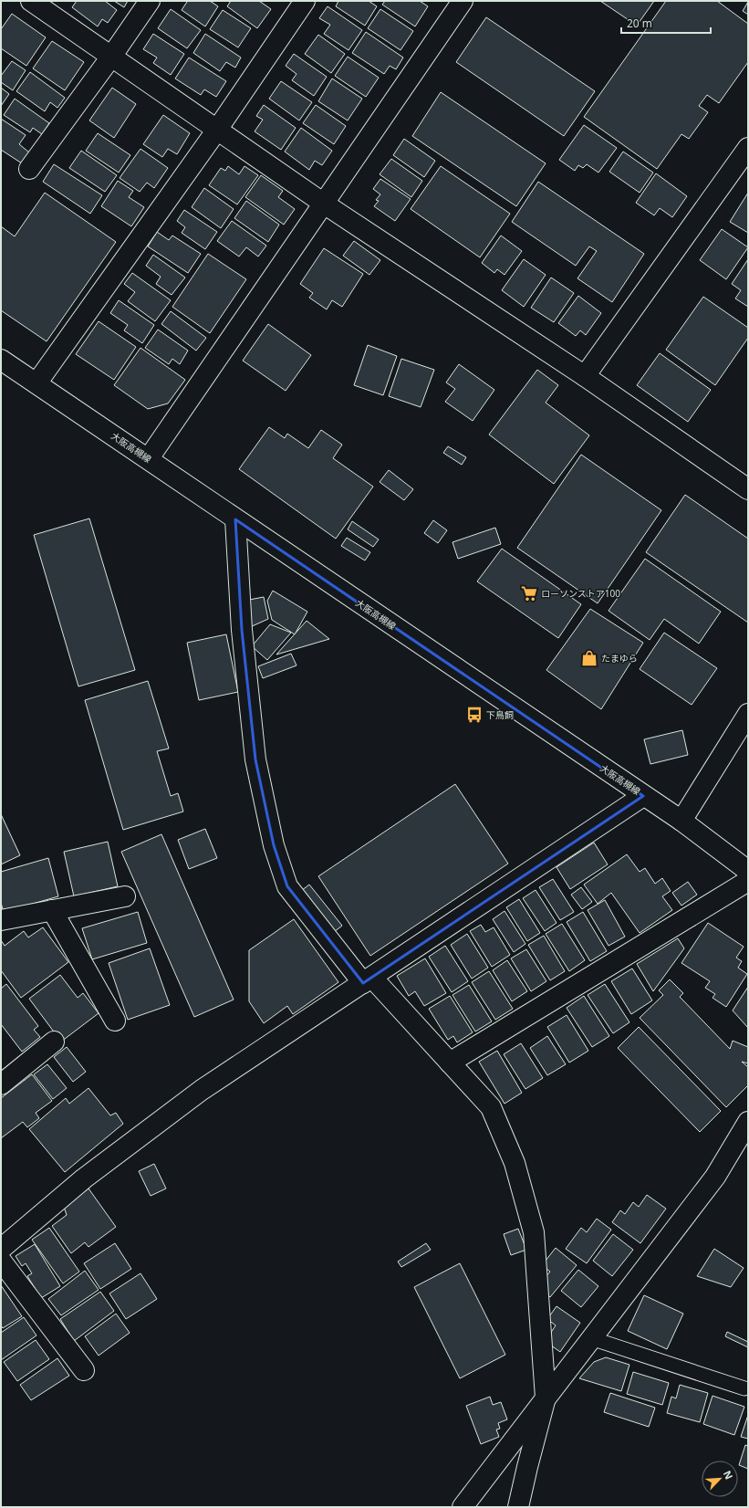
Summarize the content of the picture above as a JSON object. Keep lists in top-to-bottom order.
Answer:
{
  "streets": {
    "street": ["大阪高槻線"]
  },
  "places": {
    "supermarket": ["ローソンストア100"],
    "shop": ["たまゆら"],
    "bus stop": ["下鳥飼"]
  },
  "scale_bar": "20 m",
  "north": "top right"
}
